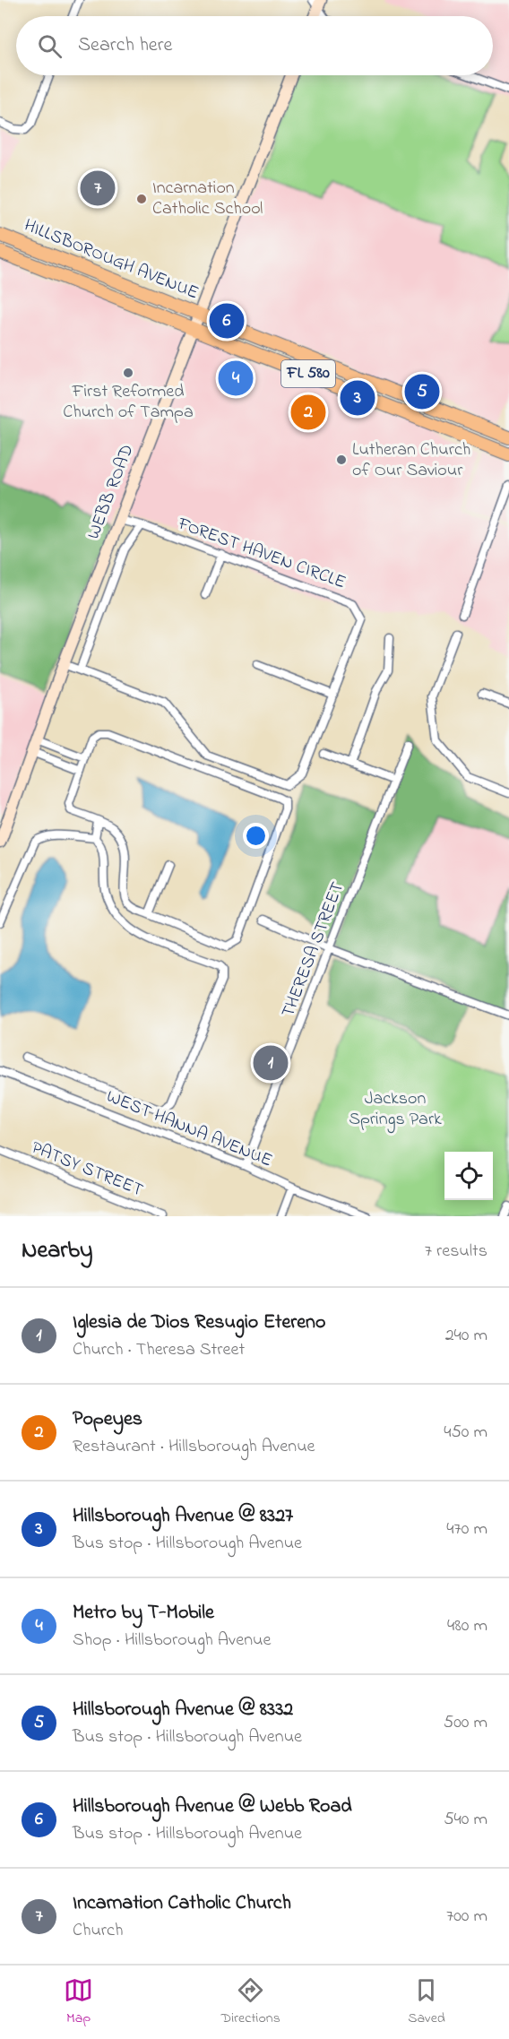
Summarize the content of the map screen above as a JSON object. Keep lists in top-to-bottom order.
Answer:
{
  "streets": {
    "main road": ["HILLSBOROUGH AVENUE", "FL 580"],
    "street": [
      "WEBB ROAD",
      "FOREST HAVEN CIRCLE",
      "THERESA STREET",
      "WEST HANNA AVENUE",
      "PATSY STREET"
    ]
  },
  "crossings": [
    ["HILLSBOROUGH AVENUE", "WEBB ROAD"],
    ["WEBB ROAD", "FOREST HAVEN CIRCLE"],
    ["THERESA STREET", "WEST HANNA AVENUE"]
  ],
  "parks": ["Jackson Springs Park"],
  "places": ["Incarnation Catholic School", "First Reformed Church of Tampa", "Lutheran Church of Our Saviour"],
  "page": {
    "search": "Search here",
    "pins": [
      "7",
      "6",
      "4",
      "5",
      "3",
      "2",
      "1"
    ],
    "heading": ["Nearby", "7 results"],
    "list": [
      {
        "mark": "1",
        "name": "Iglesia de Dios Resugio Etereno",
        "note": "Church · Theresa Street",
        "value": "240 m"
      },
      {
        "mark": "2",
        "name": "Popeyes",
        "note": "Restaurant · Hillsborough Avenue",
        "value": "450 m"
      },
      {
        "mark": "3",
        "name": "Hillsborough Avenue @ 8327",
        "note": "Bus stop · Hillsborough Avenue",
        "value": "470 m"
      },
      {
        "mark": "4",
        "name": "Metro by T-Mobile",
        "note": "Shop · Hillsborough Avenue",
        "value": "480 m"
      },
      {
        "mark": "5",
        "name": "Hillsborough Avenue @ 8332",
        "note": "Bus stop · Hillsborough Avenue",
        "value": "500 m"
      },
      {
        "mark": "6",
        "name": "Hillsborough Avenue @ Webb Road",
        "note": "Bus stop · Hillsborough Avenue",
        "value": "540 m"
      },
      {
        "mark": "7",
        "name": "Incarnation Catholic Church",
        "note": "Church",
        "value": "700 m"
      }
    ],
    "nav": ["Map", "Directions", "Saved"]
  }
}
